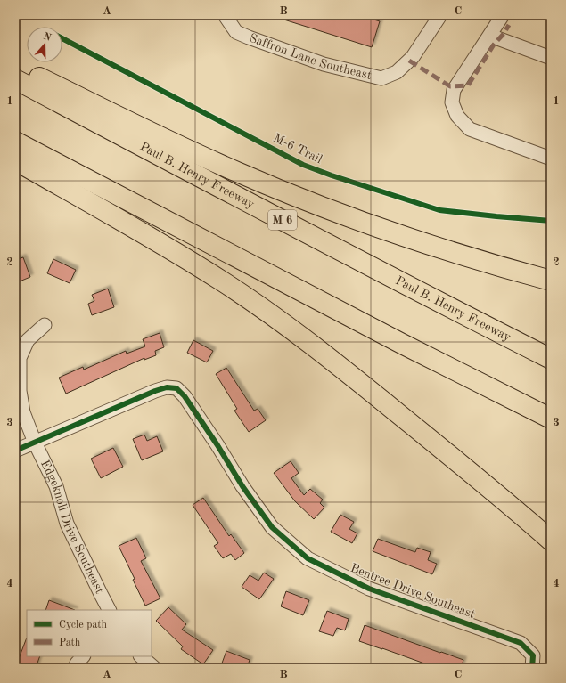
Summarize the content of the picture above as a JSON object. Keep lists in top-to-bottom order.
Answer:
{
  "streets": {
    "highway": ["Paul B. Henry Freeway", "M 6"],
    "street": ["Saffron Lane Southeast", "Edgeknoll Drive Southeast", "Bentree Drive Southeast"],
    "cycle path": ["M-6 Trail"]
  },
  "crossings": [
    ["Edgeknoll Drive Southeast", "Bentree Drive Southeast"]
  ],
  "legend": ["Cycle path", "Path"],
  "north": "top",
  "grid": {
    "columns": ["A", "B", "C"],
    "rows": [
      "1",
      "2",
      "3",
      "4"
    ]
  }
}
